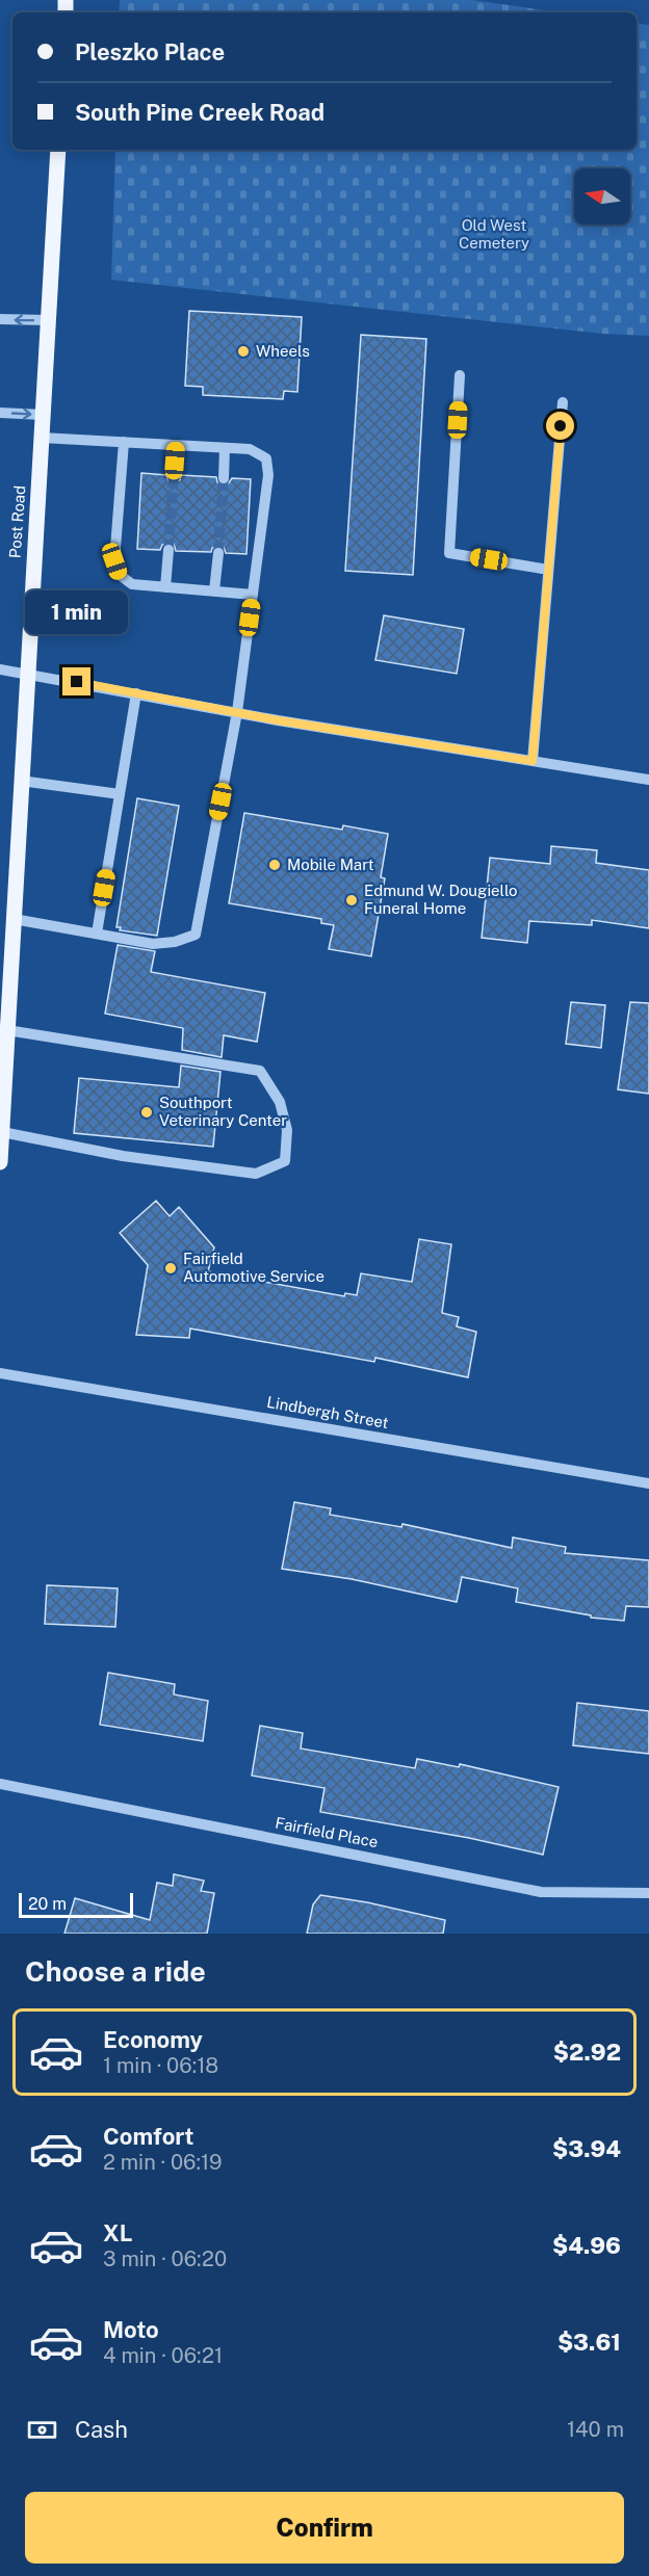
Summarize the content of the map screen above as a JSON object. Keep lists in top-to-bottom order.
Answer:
{
  "streets": {
    "main road": ["Post Road"],
    "street": ["Lindbergh Street", "Fairfield Place"]
  },
  "parks": ["Old West Cemetery"],
  "places": [
    "Wheels",
    "Mobile Mart",
    "Edmund W. Dougiello Funeral Home",
    "Southport Veterinary Center",
    "Fairfield Automotive Service"
  ],
  "scale_bar": "20 m",
  "north": "left",
  "page": {
    "banner": ["Pleszko Place", "South Pine Creek Road"],
    "bubble": "1 min",
    "scale": "20 m",
    "heading": "Choose a ride",
    "list": [
      {
        "name": "Economy",
        "note": "1 min · 06:18",
        "value": "$2.92"
      },
      {
        "name": "Comfort",
        "note": "2 min · 06:19",
        "value": "$3.94"
      },
      {
        "name": "XL",
        "note": "3 min · 06:20",
        "value": "$4.96"
      },
      {
        "name": "Moto",
        "note": "4 min · 06:21",
        "value": "$3.61"
      }
    ],
    "pay": ["Cash", "140 m"],
    "buttons": "Confirm"
  }
}
